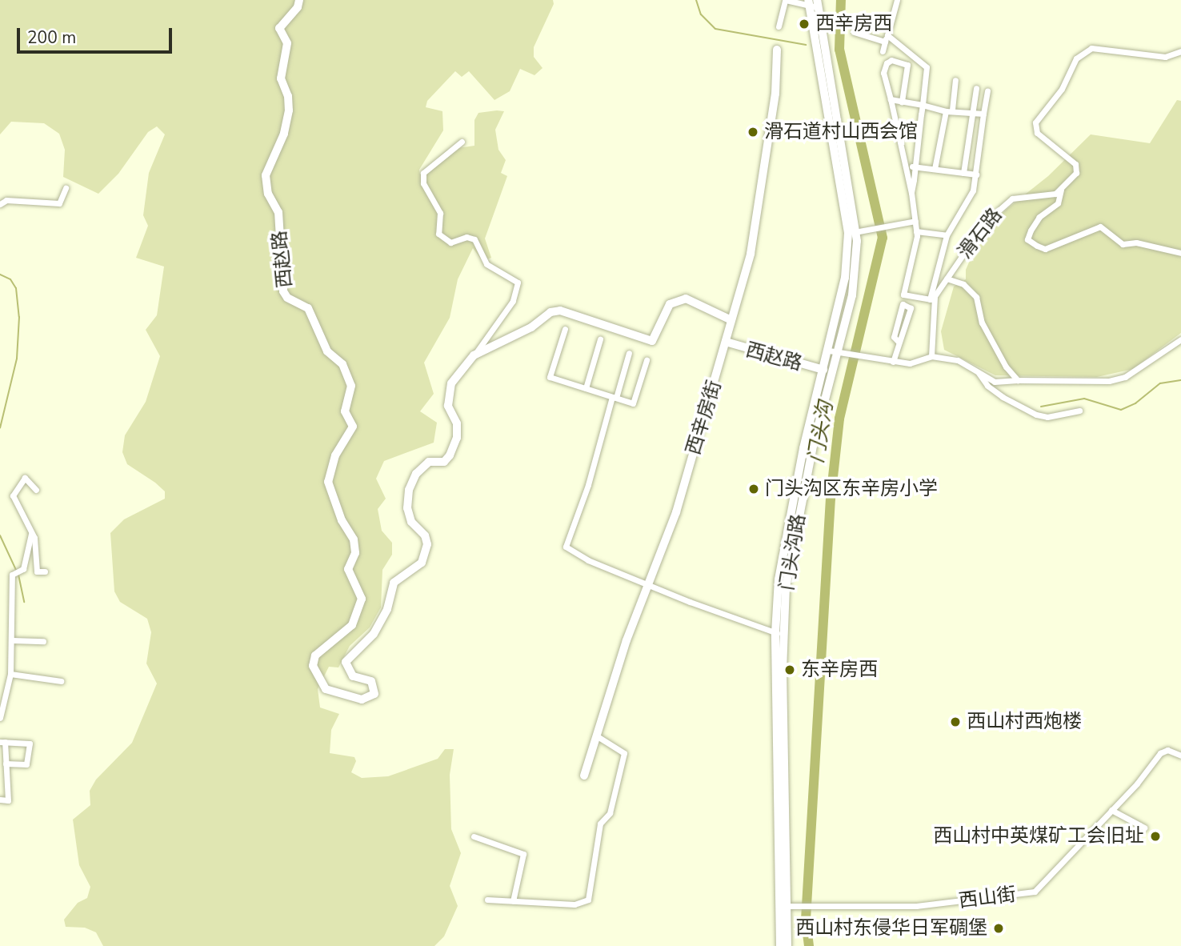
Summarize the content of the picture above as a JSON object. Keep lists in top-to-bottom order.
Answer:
{
  "streets": {
    "street": [
      "滑石路",
      "西赵路",
      "西辛房街",
      "门头沟路",
      "西山街"
    ]
  },
  "crossings": [
    ["西赵路", "西辛房街"],
    ["西赵路", "门头沟路"],
    ["门头沟路", "西山街"]
  ],
  "water": ["门头沟"],
  "places": [
    "西辛房西",
    "滑石道村山西会馆",
    "门头沟区东辛房小学",
    "东辛房西",
    "西山村西炮楼",
    "西山村中英煤矿工会旧址",
    "西山村东侵华日军碉堡"
  ],
  "scale_bar": "200 m"
}
